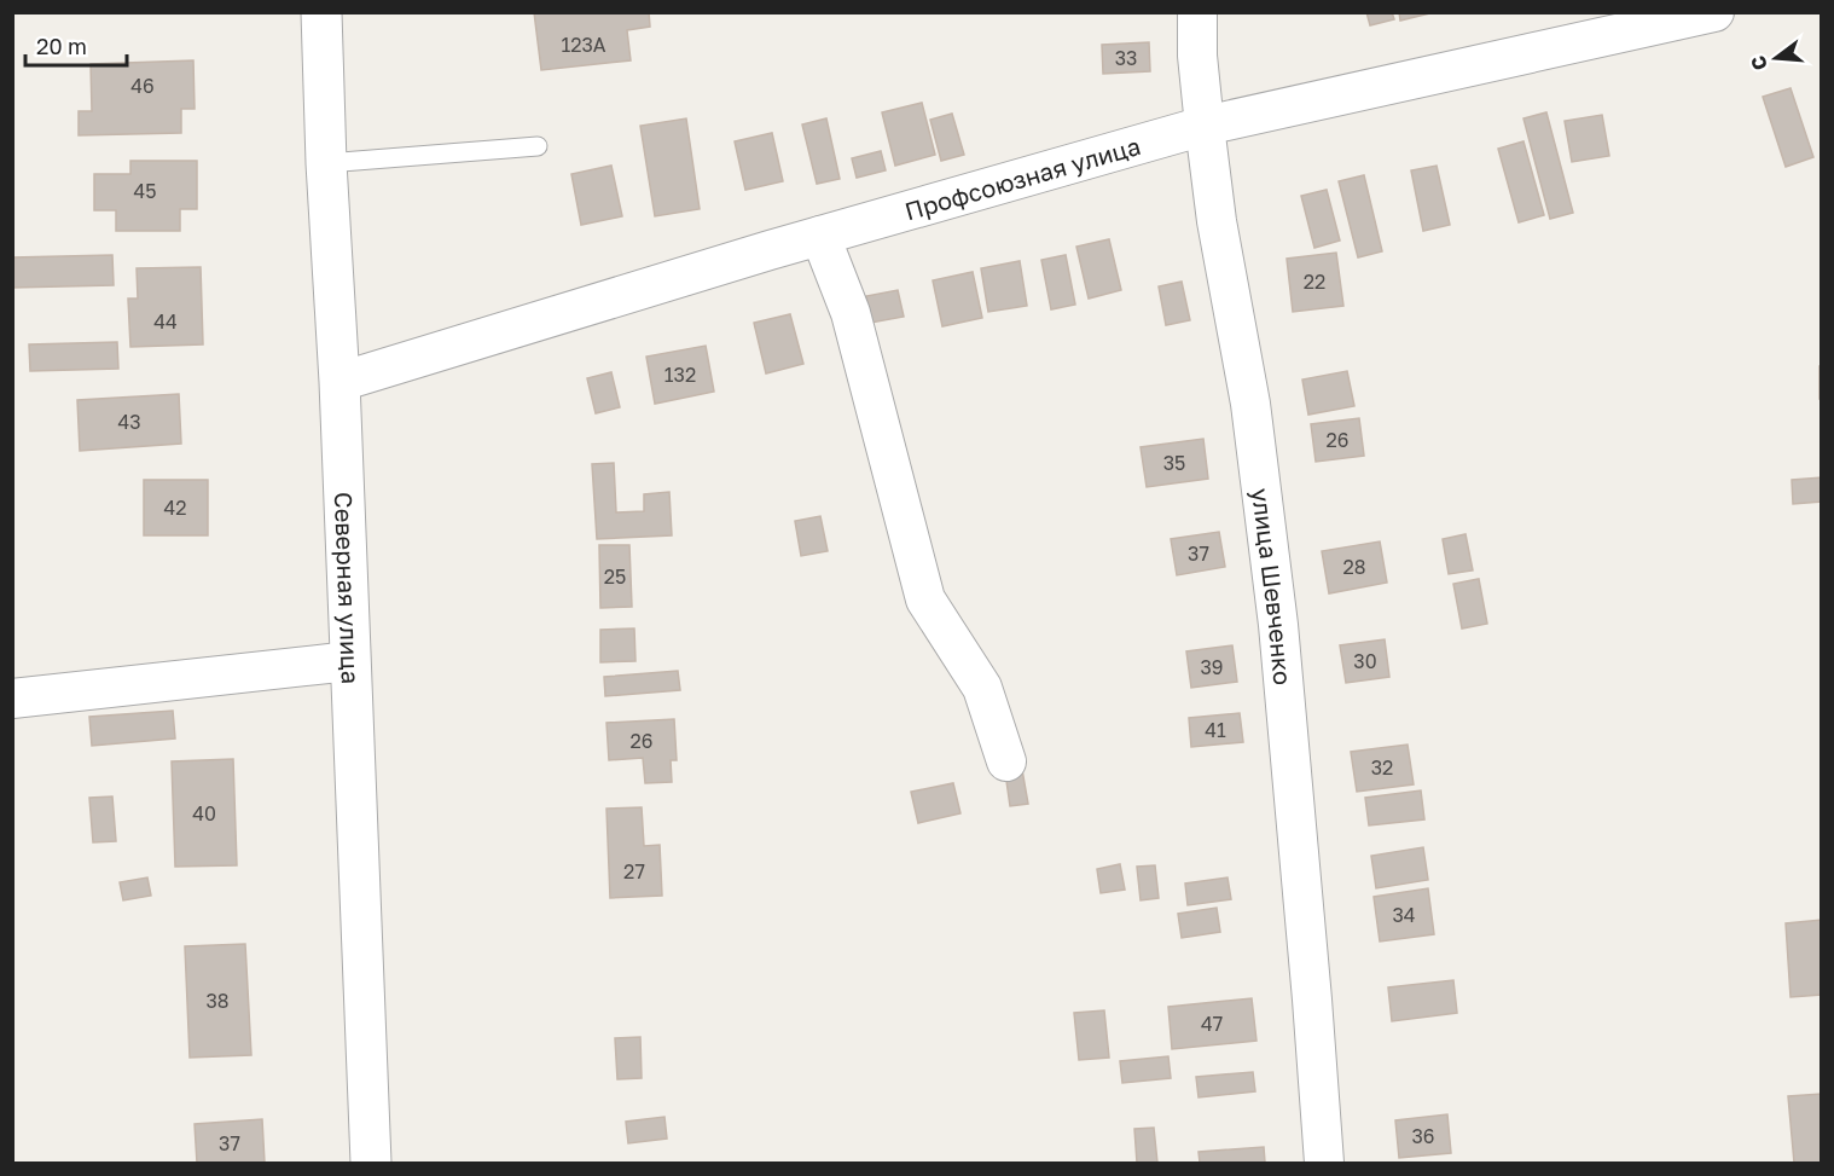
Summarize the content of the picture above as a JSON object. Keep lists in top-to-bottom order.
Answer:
{
  "streets": {
    "street": ["Профсоюзная улица", "улица Шевченко", "Северная улица"]
  },
  "crossings": [
    ["Профсоюзная улица", "улица Шевченко"],
    ["Профсоюзная улица", "Северная улица"]
  ],
  "house_numbers": [
    "123А",
    "33",
    "46",
    "45",
    "22",
    "44",
    "132",
    "43",
    "26",
    "35",
    "42",
    "37",
    "28",
    "25",
    "30",
    "39",
    "41",
    "26",
    "32",
    "40",
    "27",
    "34",
    "38",
    "47",
    "36",
    "37"
  ],
  "scale_bar": "20 m",
  "north": "left"
}
